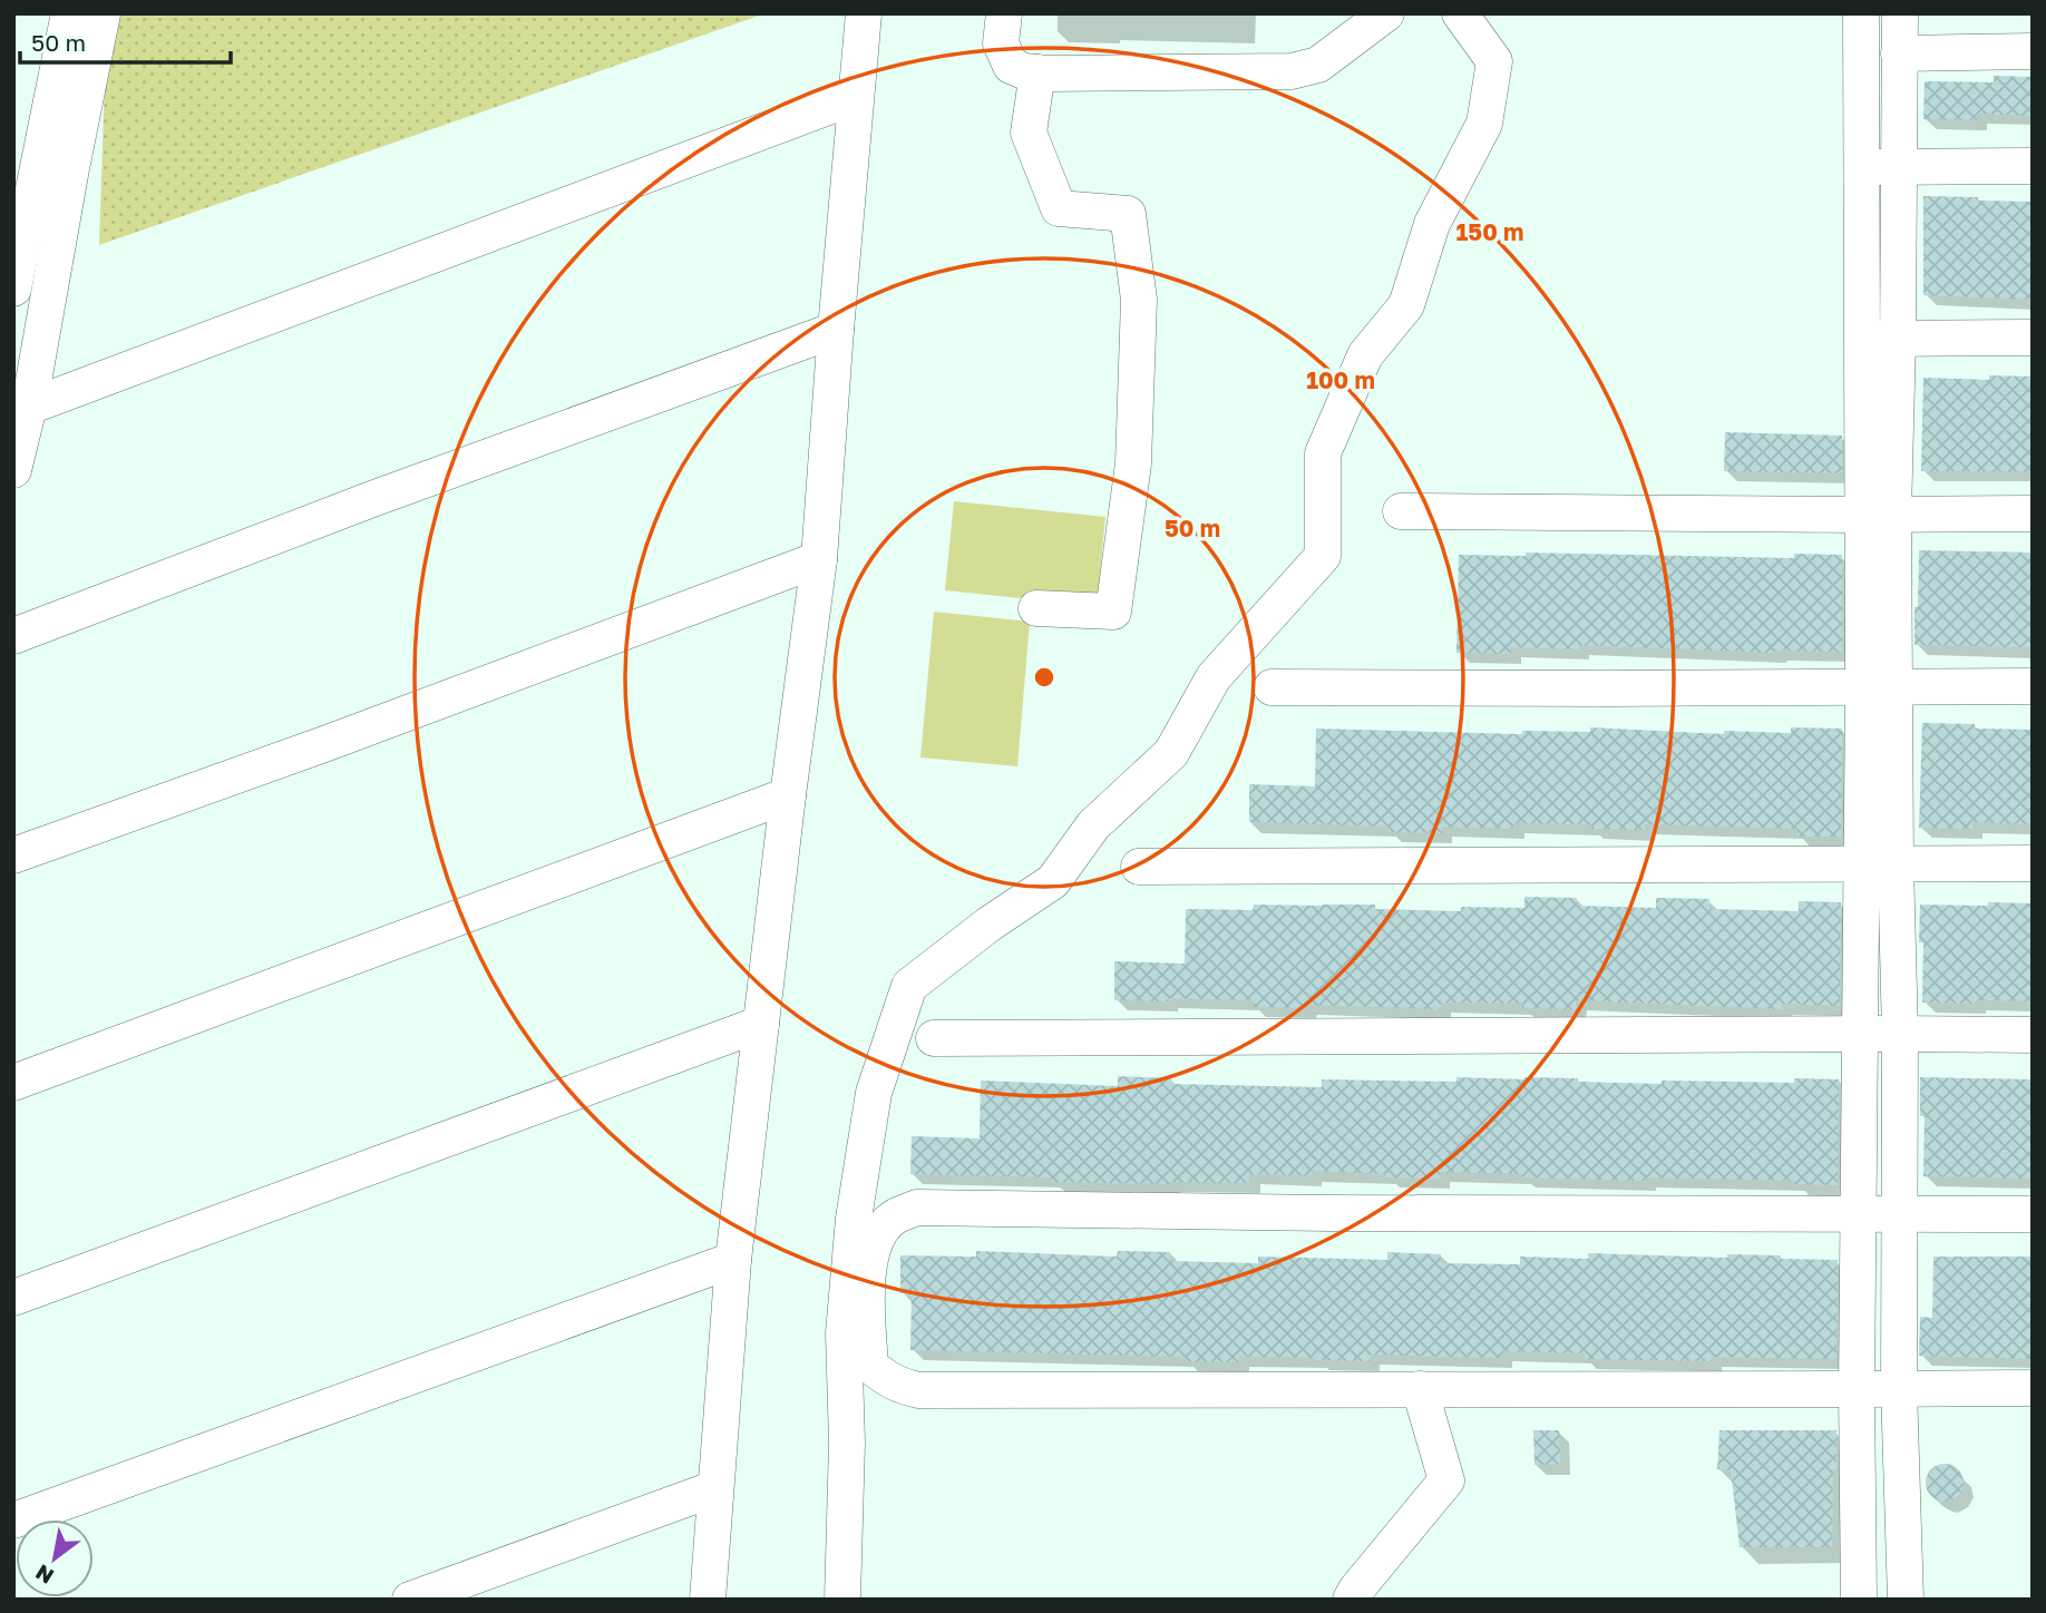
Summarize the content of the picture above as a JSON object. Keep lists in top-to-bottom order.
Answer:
{
  "scale_bar": "50 m",
  "north": "bottom left",
  "rings": ["150 m", "100 m", "50 m"]
}
